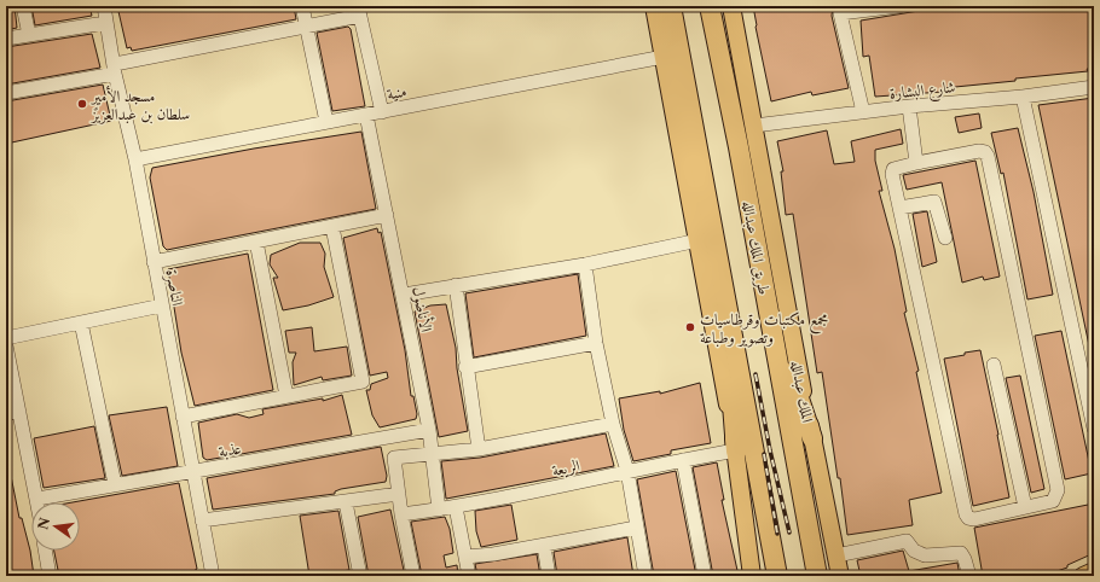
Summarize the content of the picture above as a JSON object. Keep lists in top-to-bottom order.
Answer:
{
  "streets": {
    "highway": ["طريق الملك عبدالله"],
    "main road": ["الملك عبدالله"],
    "street": [
      "شارع البشارة",
      "منية",
      "الناصرة",
      "الأناضول",
      "عذبة",
      "الريعة"
    ]
  },
  "crossings": [
    ["شارع البشارة", "الملك عبدالله"],
    ["منية", "الناصرة"],
    ["منية", "الأناضول"],
    ["الناصرة", "عذبة"],
    ["الأناضول", "عذبة"],
    ["الأناضول", "الريعة"]
  ],
  "places": ["ٍمسجد الأمير سلطان بن عبدالعزيز", "مجمع مكتبات وقرطاسيات وتصوير وطباعة"],
  "north": "left"
}
